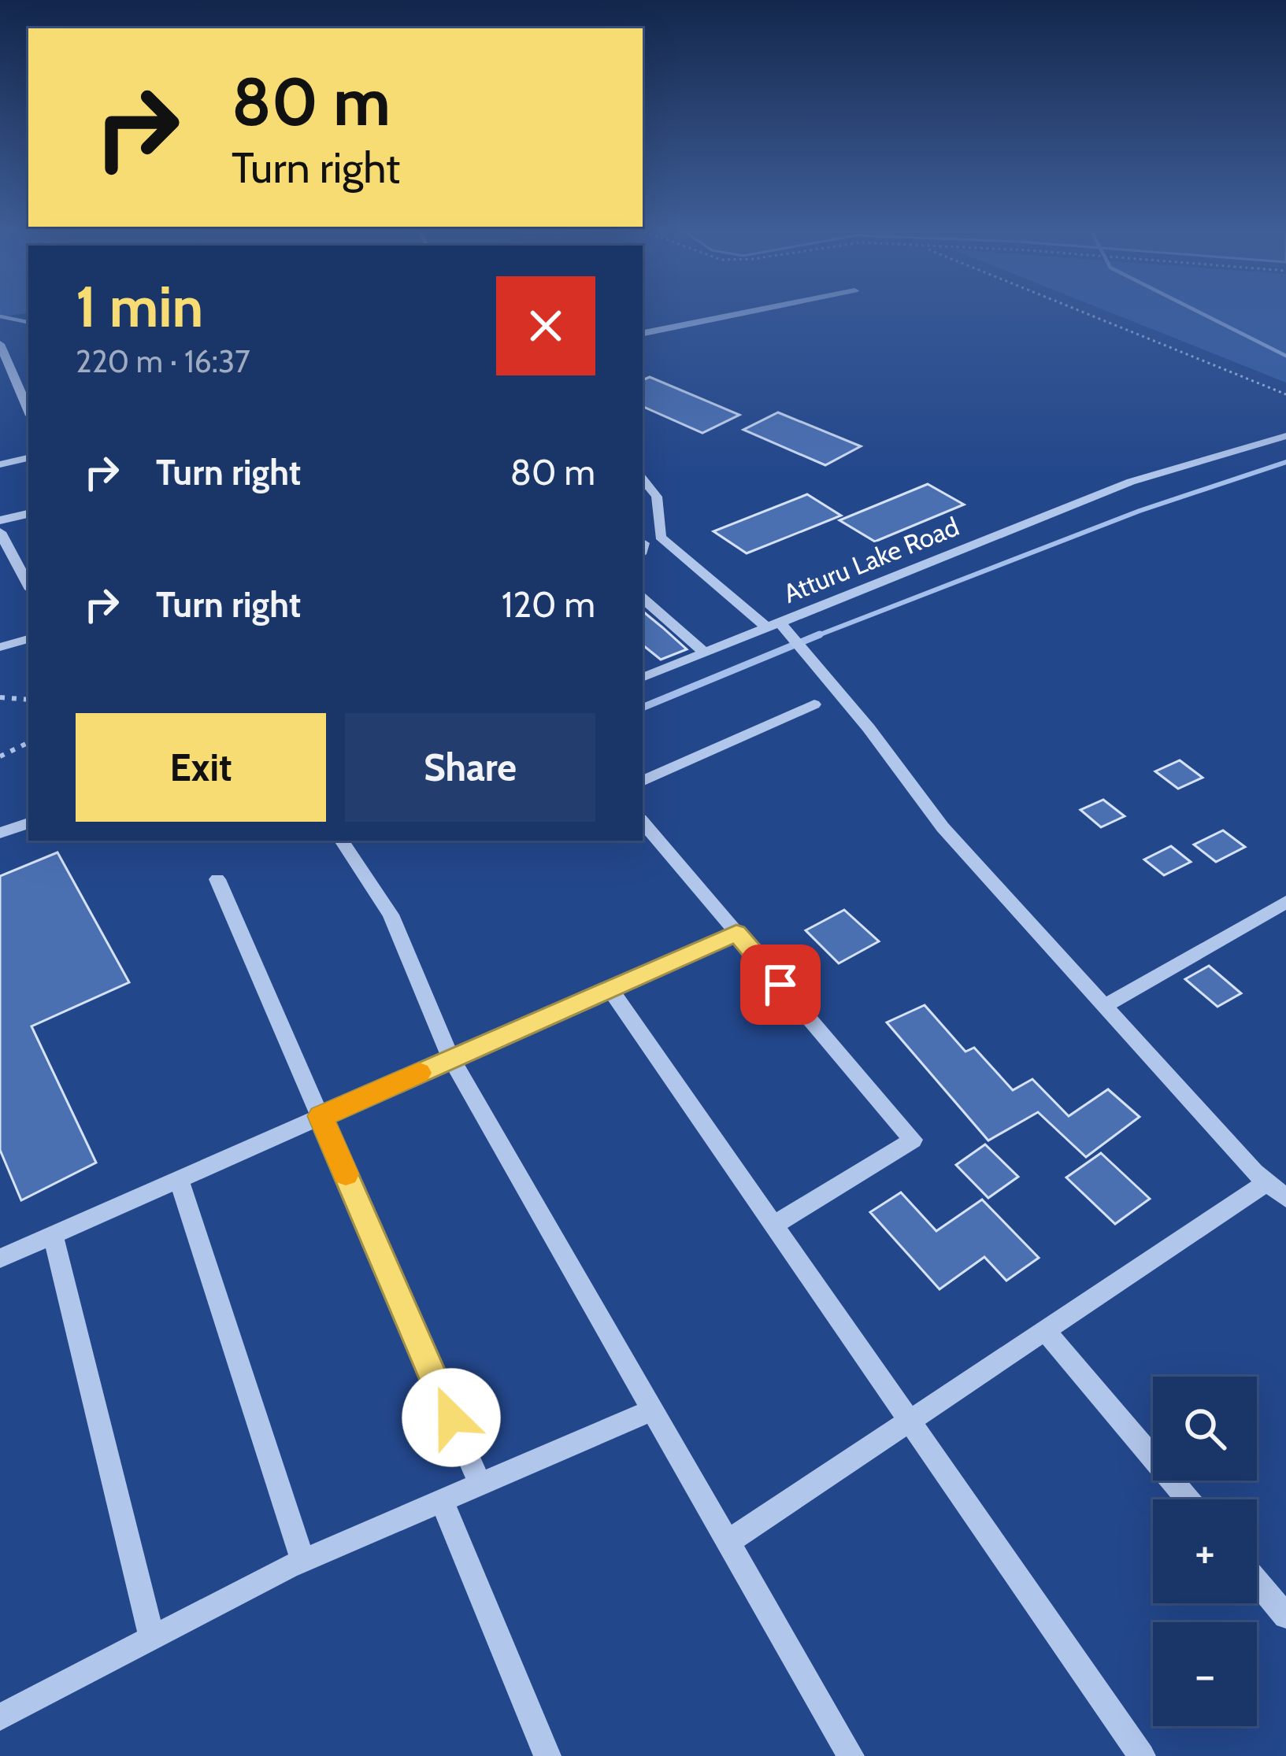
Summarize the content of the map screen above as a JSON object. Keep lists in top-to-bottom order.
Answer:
{
  "streets": {
    "street": ["Atturu Lake Road"]
  },
  "page": {
    "turn": ["80 m", "Turn right"],
    "heading": ["1 min", "220 m · 16:37"],
    "list": [
      {
        "name": "Turn right",
        "value": "80 m"
      },
      {
        "name": "Turn right",
        "value": "120 m"
      }
    ],
    "buttons": ["Exit", "Share"],
    "map_buttons": ["+", "−"]
  }
}
